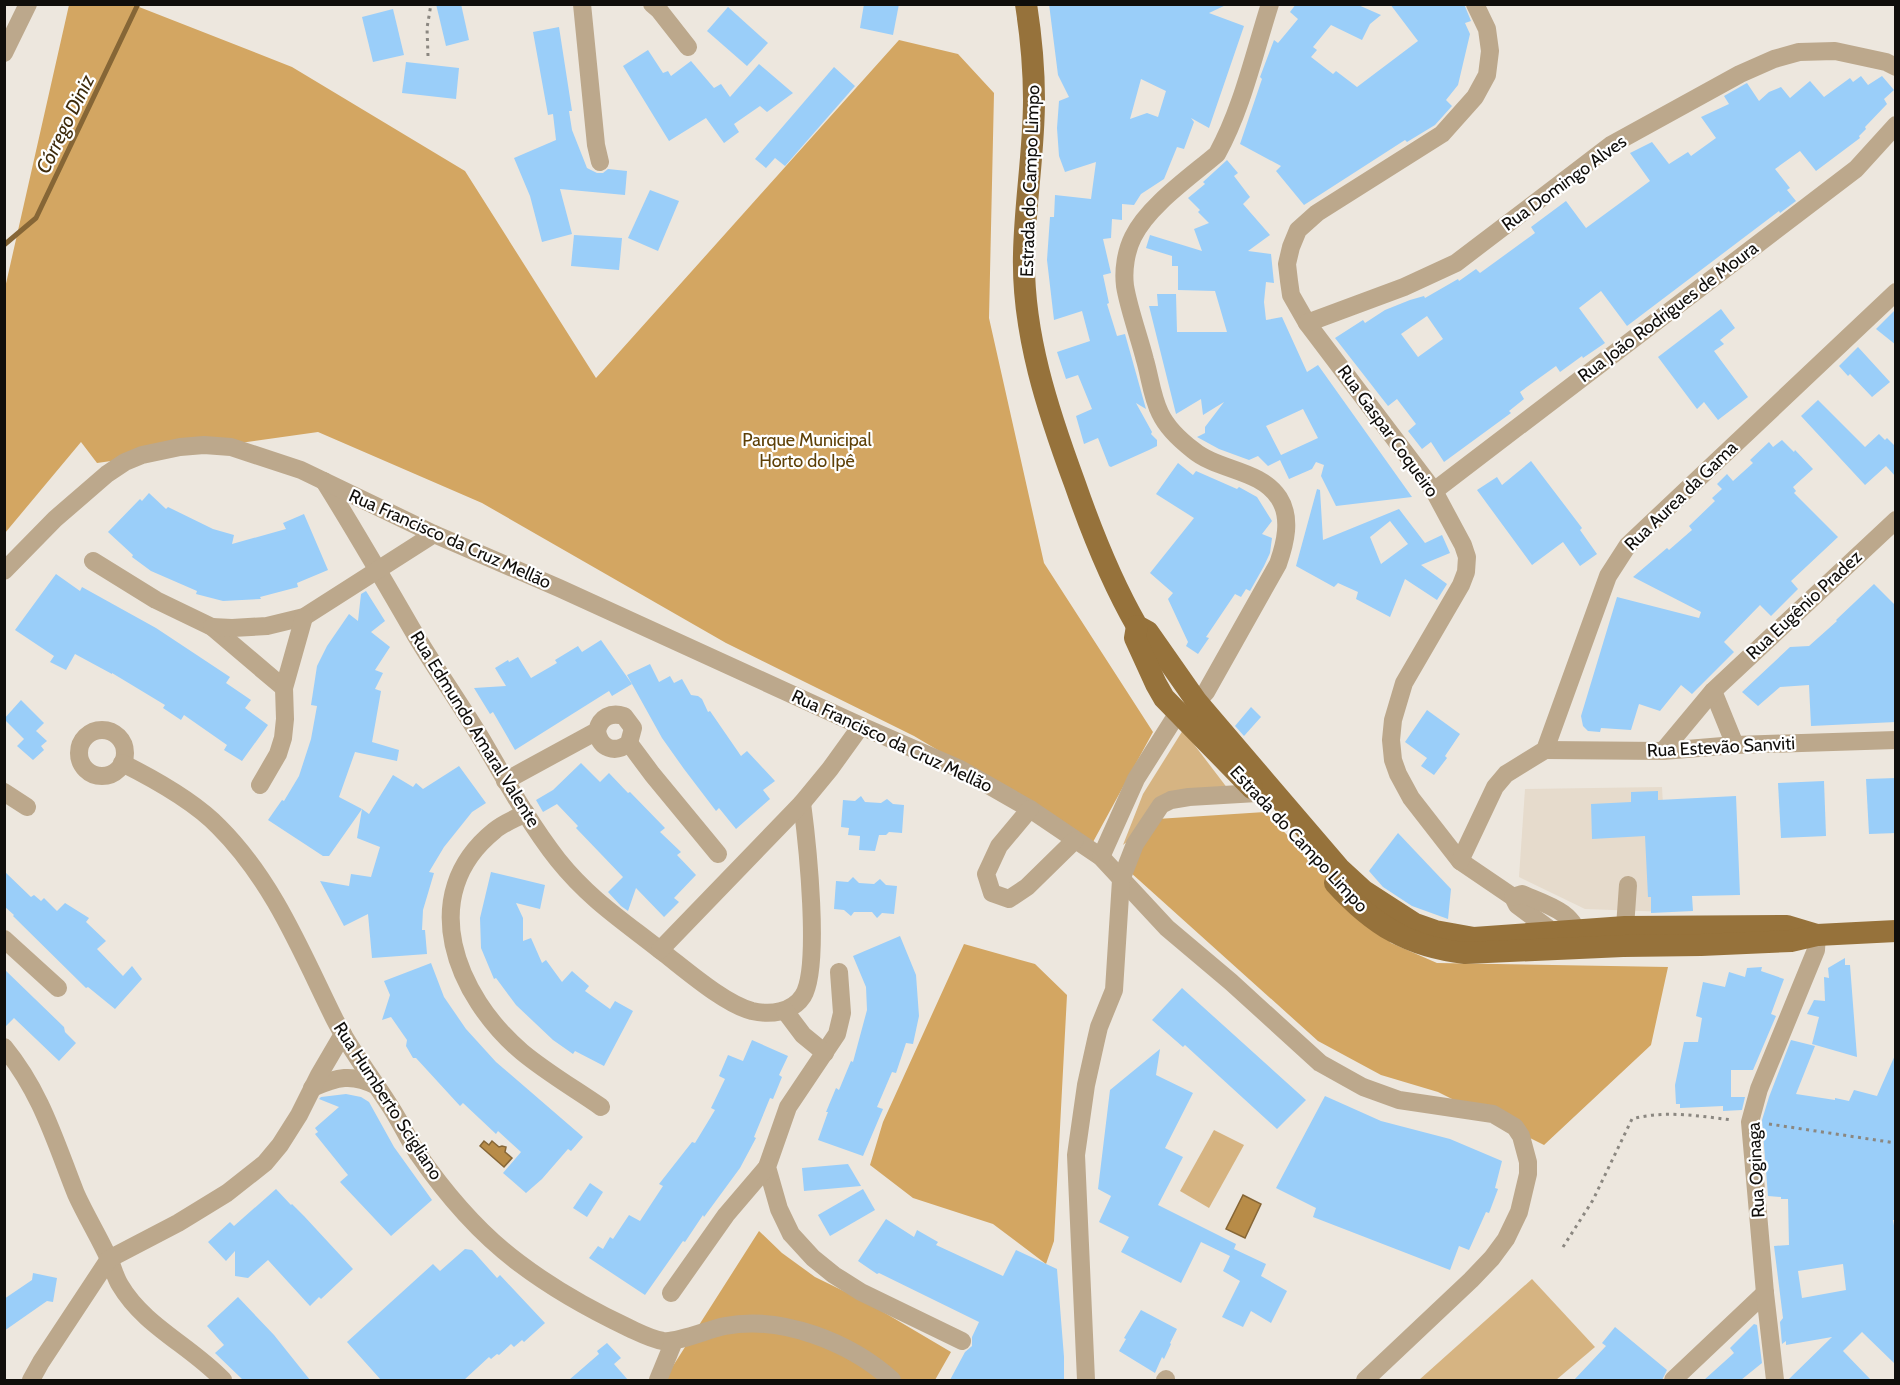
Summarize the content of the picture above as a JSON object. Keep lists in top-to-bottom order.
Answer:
{
  "streets": {
    "main road": ["Estrada do Campo Limpo"],
    "street": [
      "Rua Domingo Alves",
      "Rua João Rodrigues de Moura",
      "Rua Gaspar Coqueiro",
      "Rua Aurea da Gama",
      "Rua Francisco da Cruz Mellão",
      "Rua Eugênio Pradez",
      "Rua Edmundo Amaral Valente",
      "Rua Estevão Sanviti",
      "Rua Humberto Scigliano",
      "Rua Oginaga"
    ]
  },
  "crossings": [
    ["Estrada do Campo Limpo", "Rua Gaspar Coqueiro"],
    ["Estrada do Campo Limpo", "Rua Oginaga"],
    ["Rua Domingo Alves", "Rua Gaspar Coqueiro"],
    ["Rua João Rodrigues de Moura", "Rua Gaspar Coqueiro"],
    ["Rua Aurea da Gama", "Rua Estevão Sanviti"],
    ["Rua Francisco da Cruz Mellão", "Rua Edmundo Amaral Valente"],
    ["Rua Eugênio Pradez", "Rua Estevão Sanviti"]
  ],
  "water": ["Córrego Diniz"],
  "parks": ["Parque Municipal Horto do Ipê"]
}
